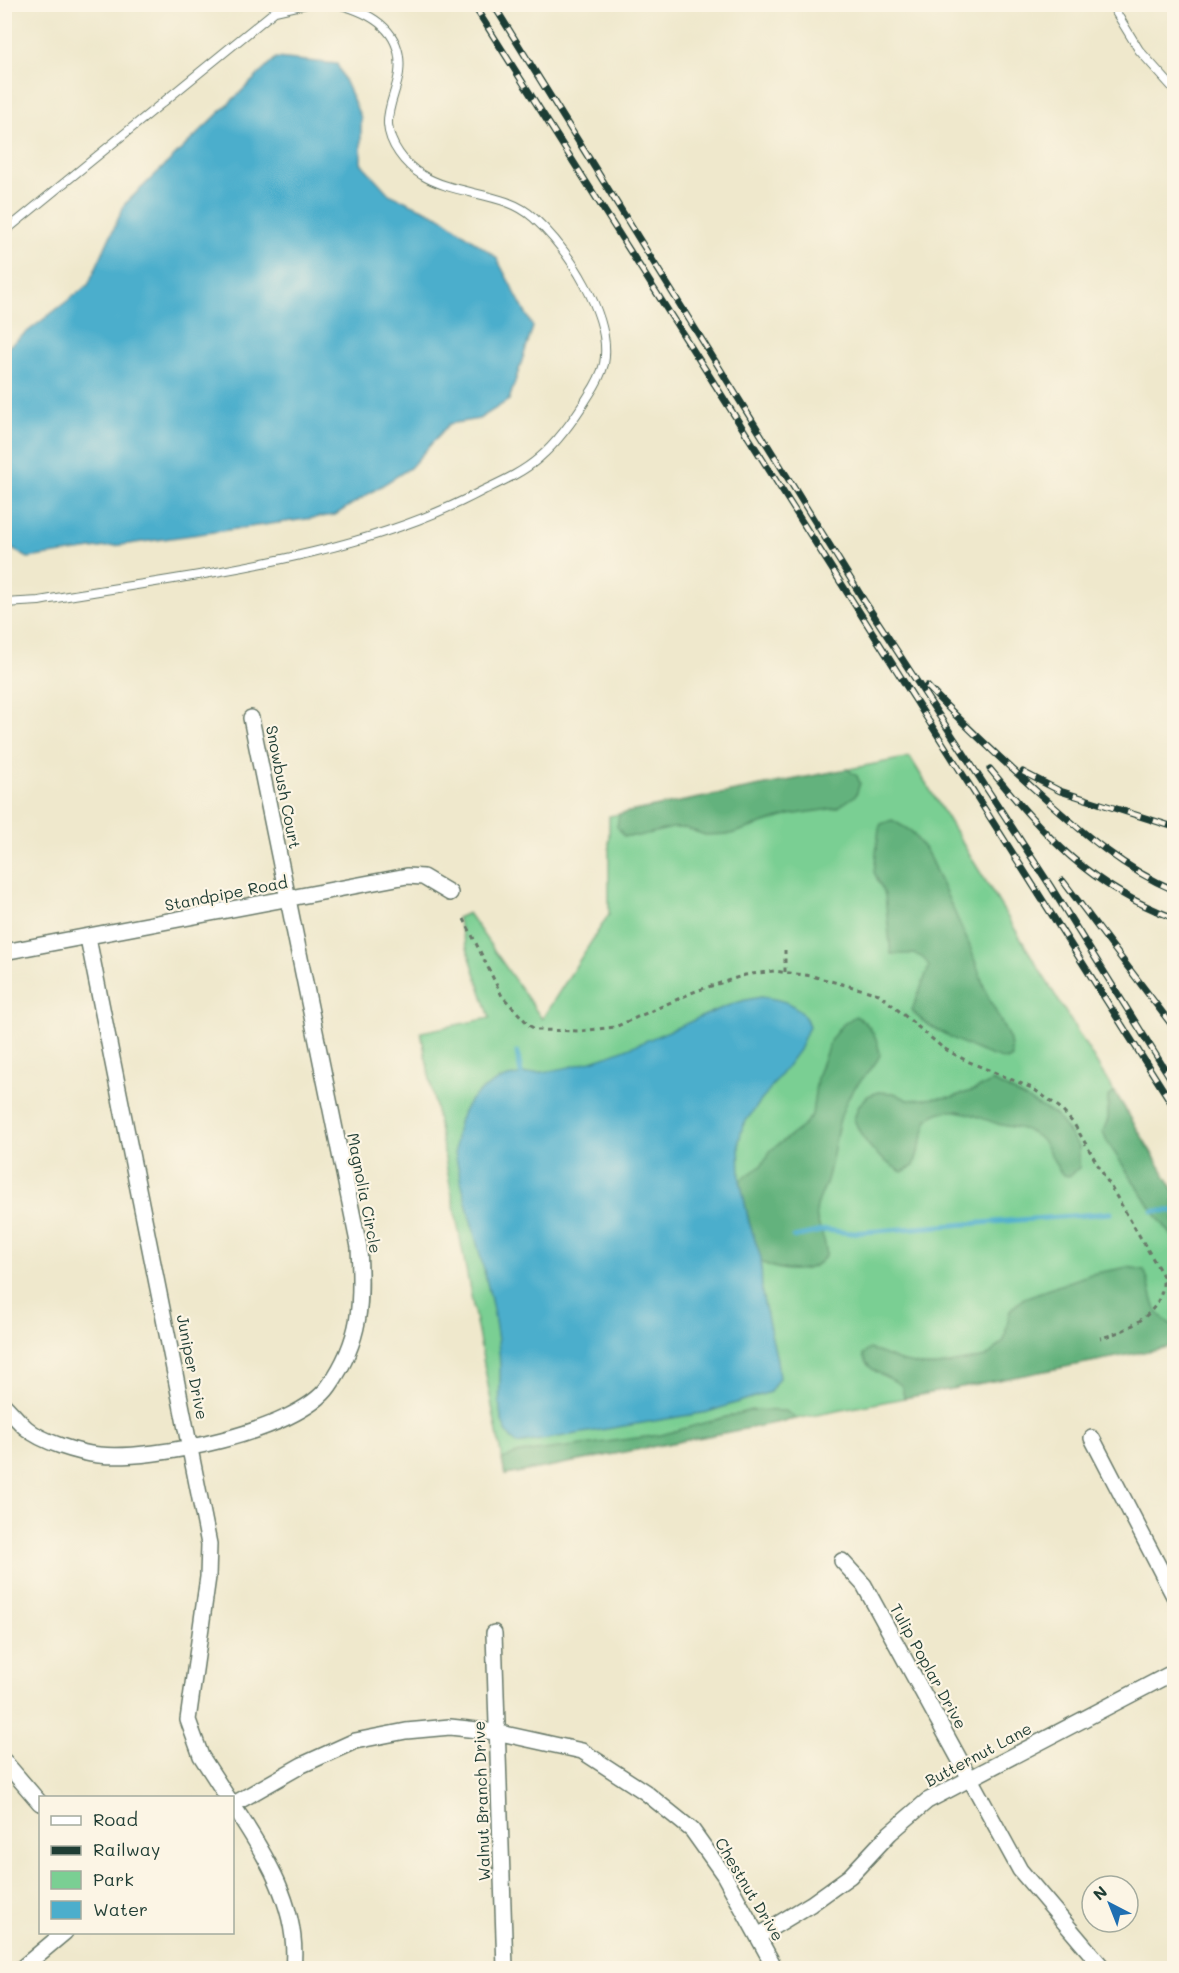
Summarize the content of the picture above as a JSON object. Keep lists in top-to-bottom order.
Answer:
{
  "streets": {
    "street": [
      "Snowbush Court",
      "Standpipe Road",
      "Magnolia Circle",
      "Juniper Drive",
      "Tulip Poplar Drive",
      "Butternut Lane",
      "Walnut Branch Drive",
      "Chestnut Drive"
    ]
  },
  "crossings": [
    ["Snowbush Court", "Standpipe Road"],
    ["Snowbush Court", "Magnolia Circle"],
    ["Standpipe Road", "Magnolia Circle"],
    ["Standpipe Road", "Juniper Drive"],
    ["Magnolia Circle", "Juniper Drive"],
    ["Tulip Poplar Drive", "Butternut Lane"],
    ["Butternut Lane", "Chestnut Drive"],
    ["Walnut Branch Drive", "Chestnut Drive"]
  ],
  "legend": [
    "Road",
    "Railway",
    "Park",
    "Water"
  ],
  "north": "top left"
}
